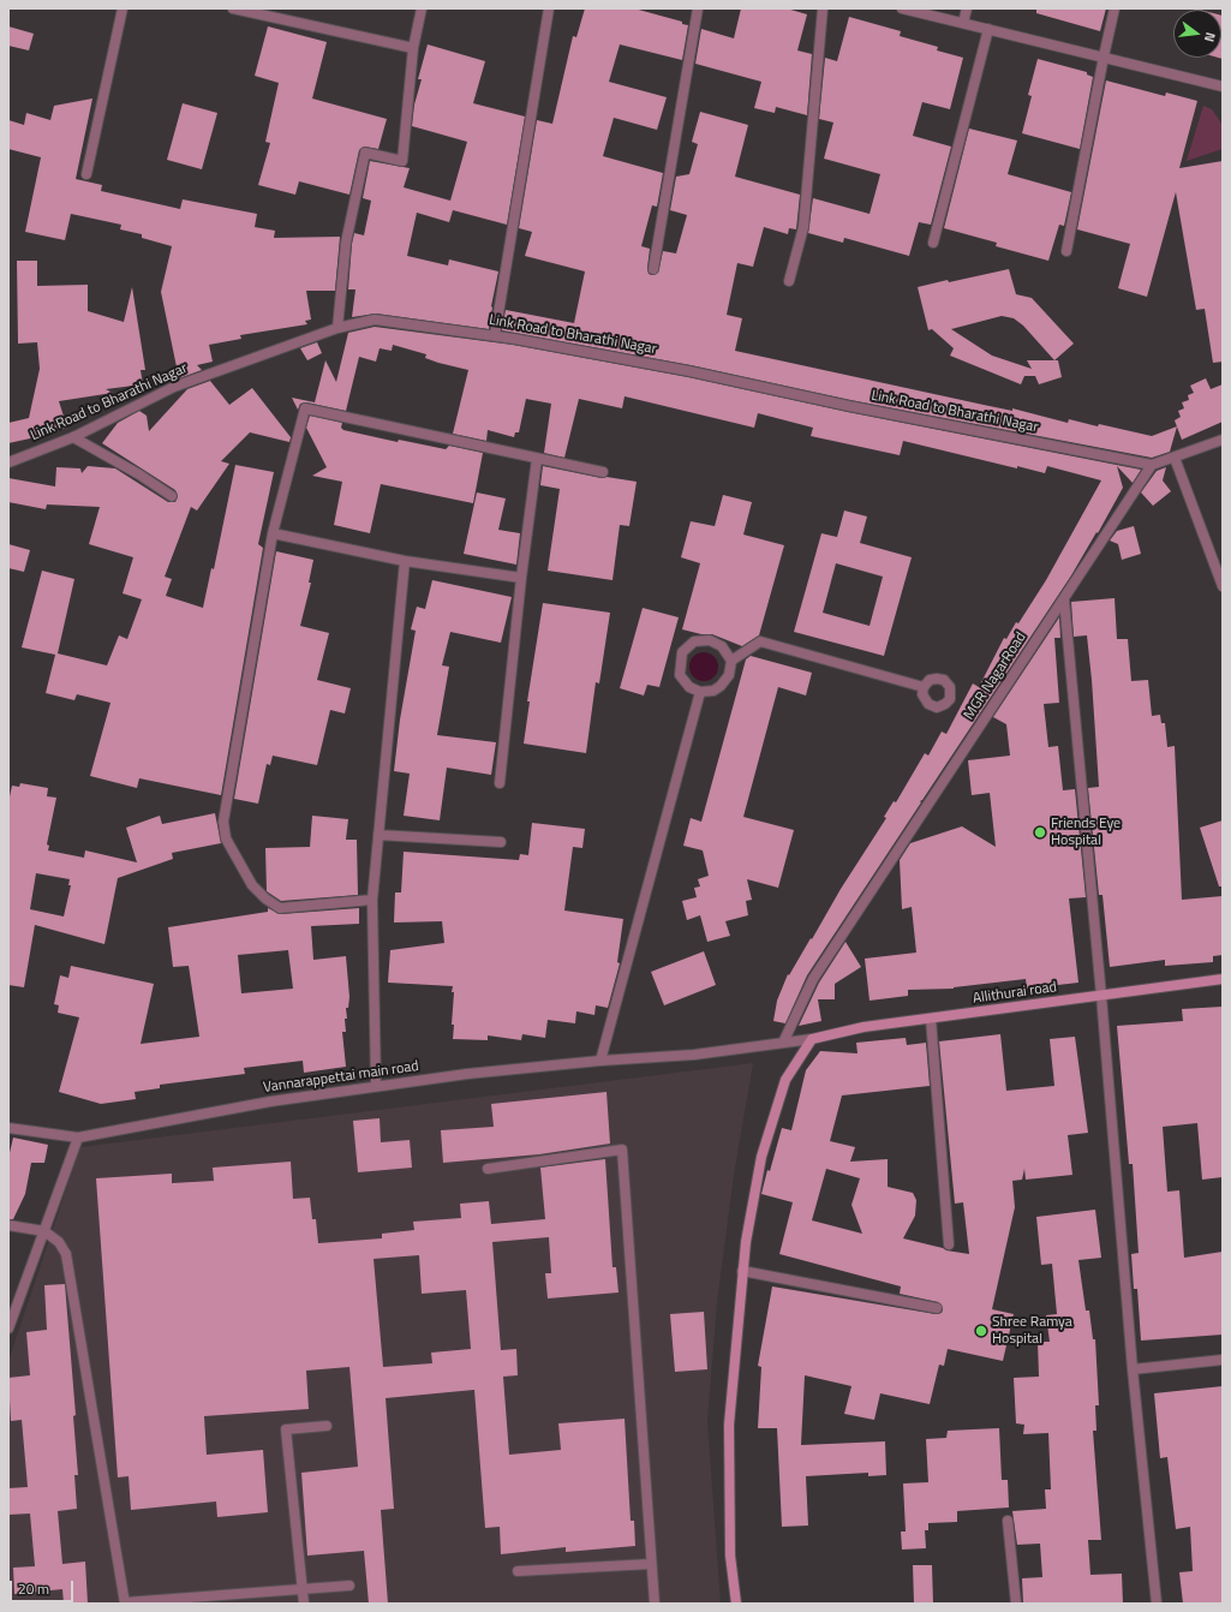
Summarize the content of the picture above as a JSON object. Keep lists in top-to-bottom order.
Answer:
{
  "streets": {
    "main road": ["Allithurai road"],
    "street": ["Link Road to Bharathi Nagar", "MGR NagarRoad", "Vannarappettai main road"]
  },
  "crossings": [
    ["Link Road to Bharathi Nagar", "MGR NagarRoad"],
    ["MGR NagarRoad", "Vannarappettai main road"],
    ["Allithurai road", "Vannarappettai main road"]
  ],
  "places": ["Friends Eye Hospital", "Shree Ramya Hospital"],
  "scale_bar": "20 m",
  "north": "right"
}
